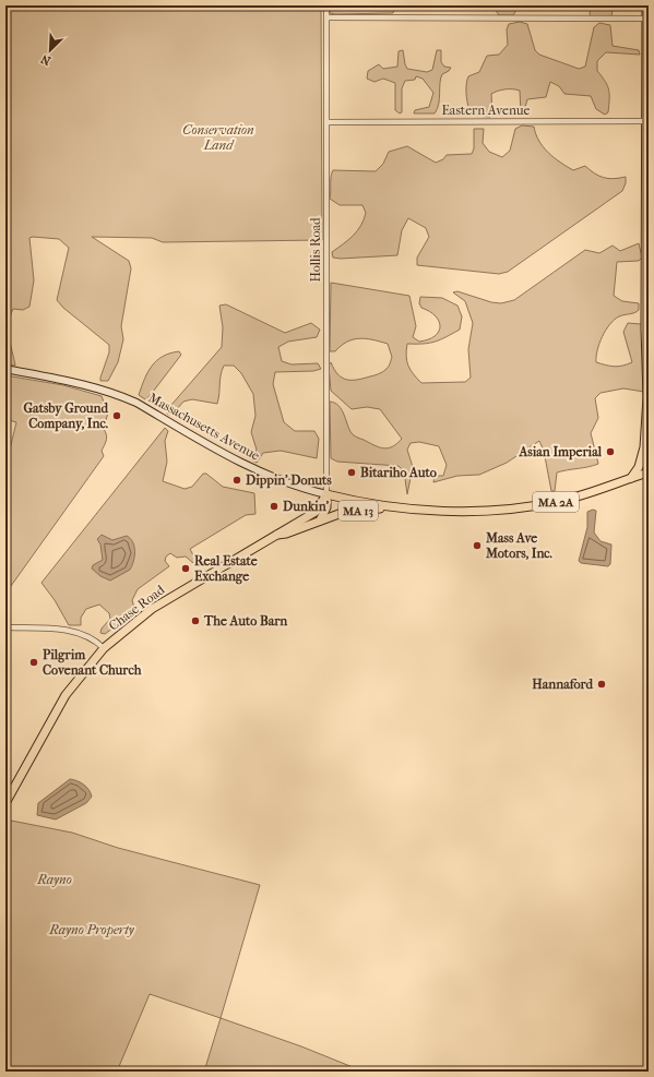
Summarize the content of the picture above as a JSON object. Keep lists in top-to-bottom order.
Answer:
{
  "streets": {
    "main road": [
      "Massachusetts Avenue",
      "MA 2A",
      "MA 13",
      "Chase Road"
    ],
    "street": ["Eastern Avenue", "Hollis Road"]
  },
  "crossings": [
    ["Eastern Avenue", "Hollis Road"],
    ["Hollis Road", "Massachusetts Avenue"],
    ["Hollis Road", "Chase Road"],
    ["Massachusetts Avenue", "Chase Road"]
  ],
  "parks": ["Conservation Land", "Rayno", "Rayno Property"],
  "places": [
    "Gatsby Ground Company, Inc.",
    "Asian Imperial",
    "Bitariho Auto",
    "Dippin' Donuts",
    "Dunkin'",
    "Mass Ave Motors, Inc.",
    "Real Estate Exchange",
    "The Auto Barn",
    "Pilgrim Covenant Church",
    "Hannaford"
  ],
  "north": "bottom left"
}
